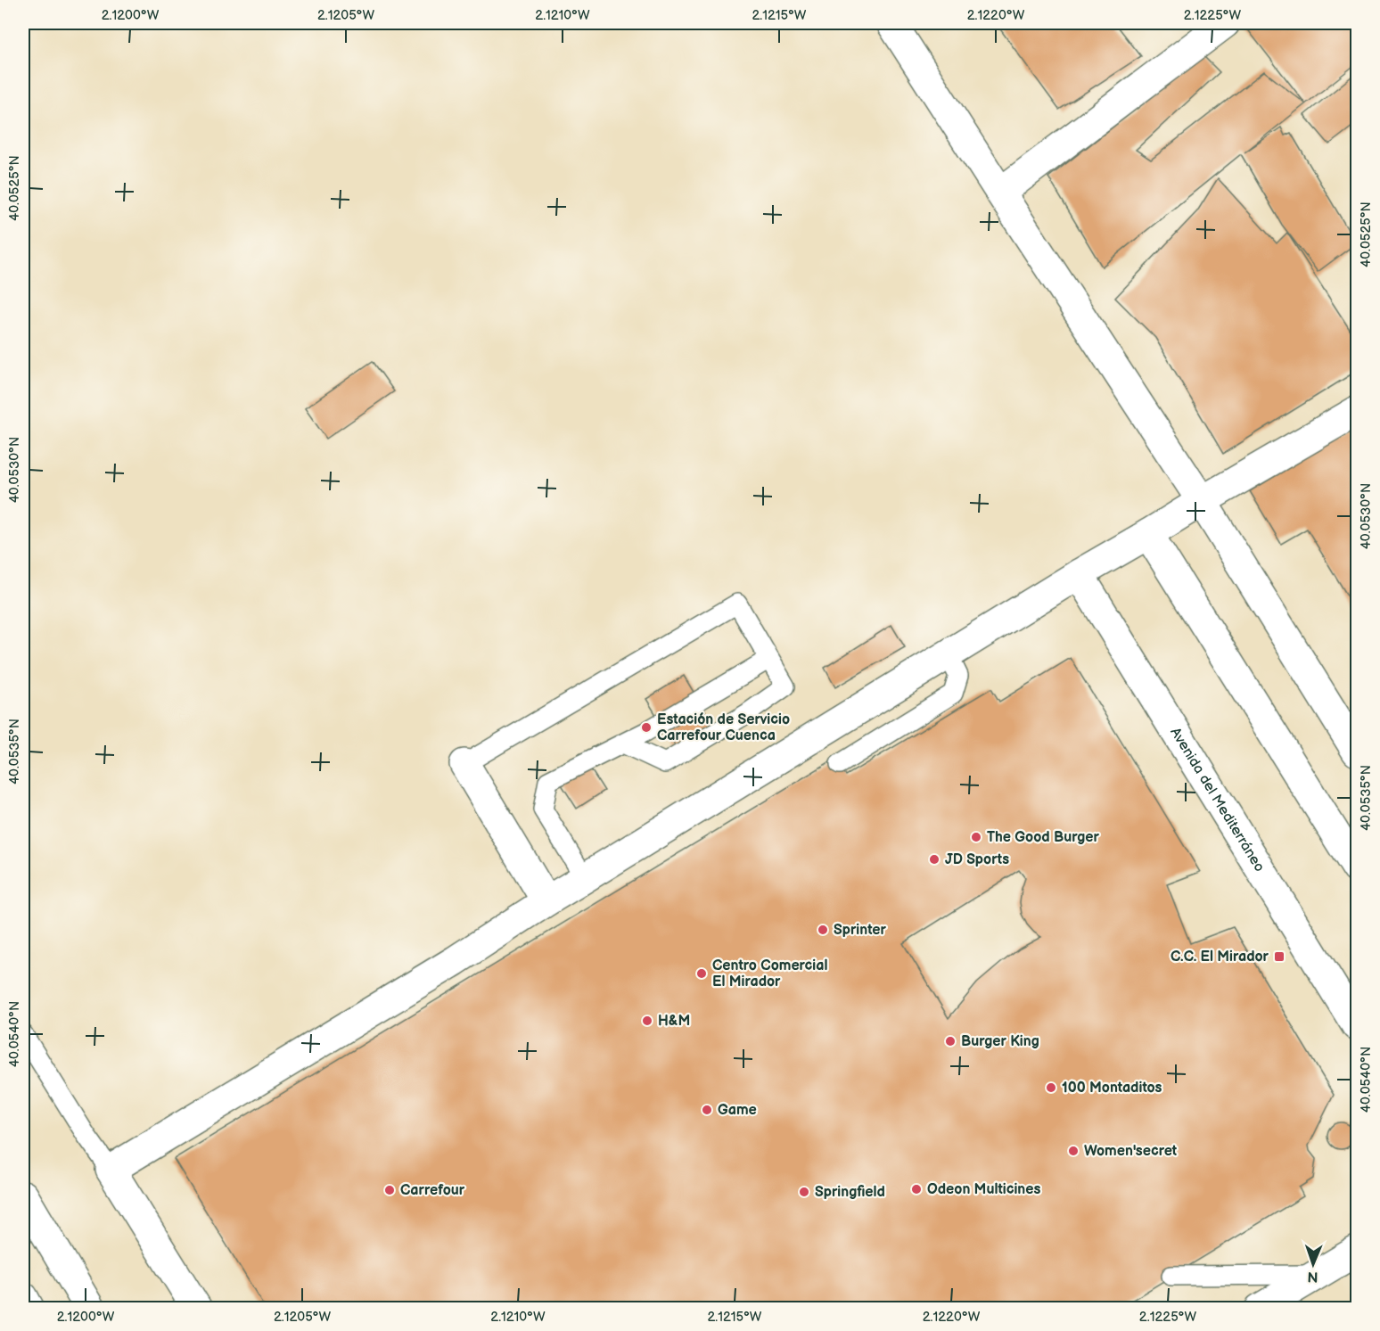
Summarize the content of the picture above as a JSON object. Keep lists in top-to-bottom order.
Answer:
{
  "streets": {
    "street": ["Avenida del Mediterráneo"]
  },
  "places": {
    "other": [
      "Estación de Servicio Carrefour Cuenca",
      "The Good Burger",
      "JD Sports",
      "Sprinter",
      "Centro Comercial El Mirador",
      "H&M",
      "Burger King",
      "100 Montaditos",
      "Game",
      "Women'secret",
      "Odeon Multicines",
      "Carrefour",
      "Springfield"
    ],
    "transit": ["C.C. El Mirador"]
  },
  "north": "bottom",
  "coordinates": [
    "2.1200°W",
    "2.1205°W",
    "2.1210°W",
    "2.1215°W",
    "2.1220°W",
    "2.1225°W",
    "40.0525°N",
    "40.0530°N",
    "40.0535°N",
    "40.0540°N"
  ]
}
